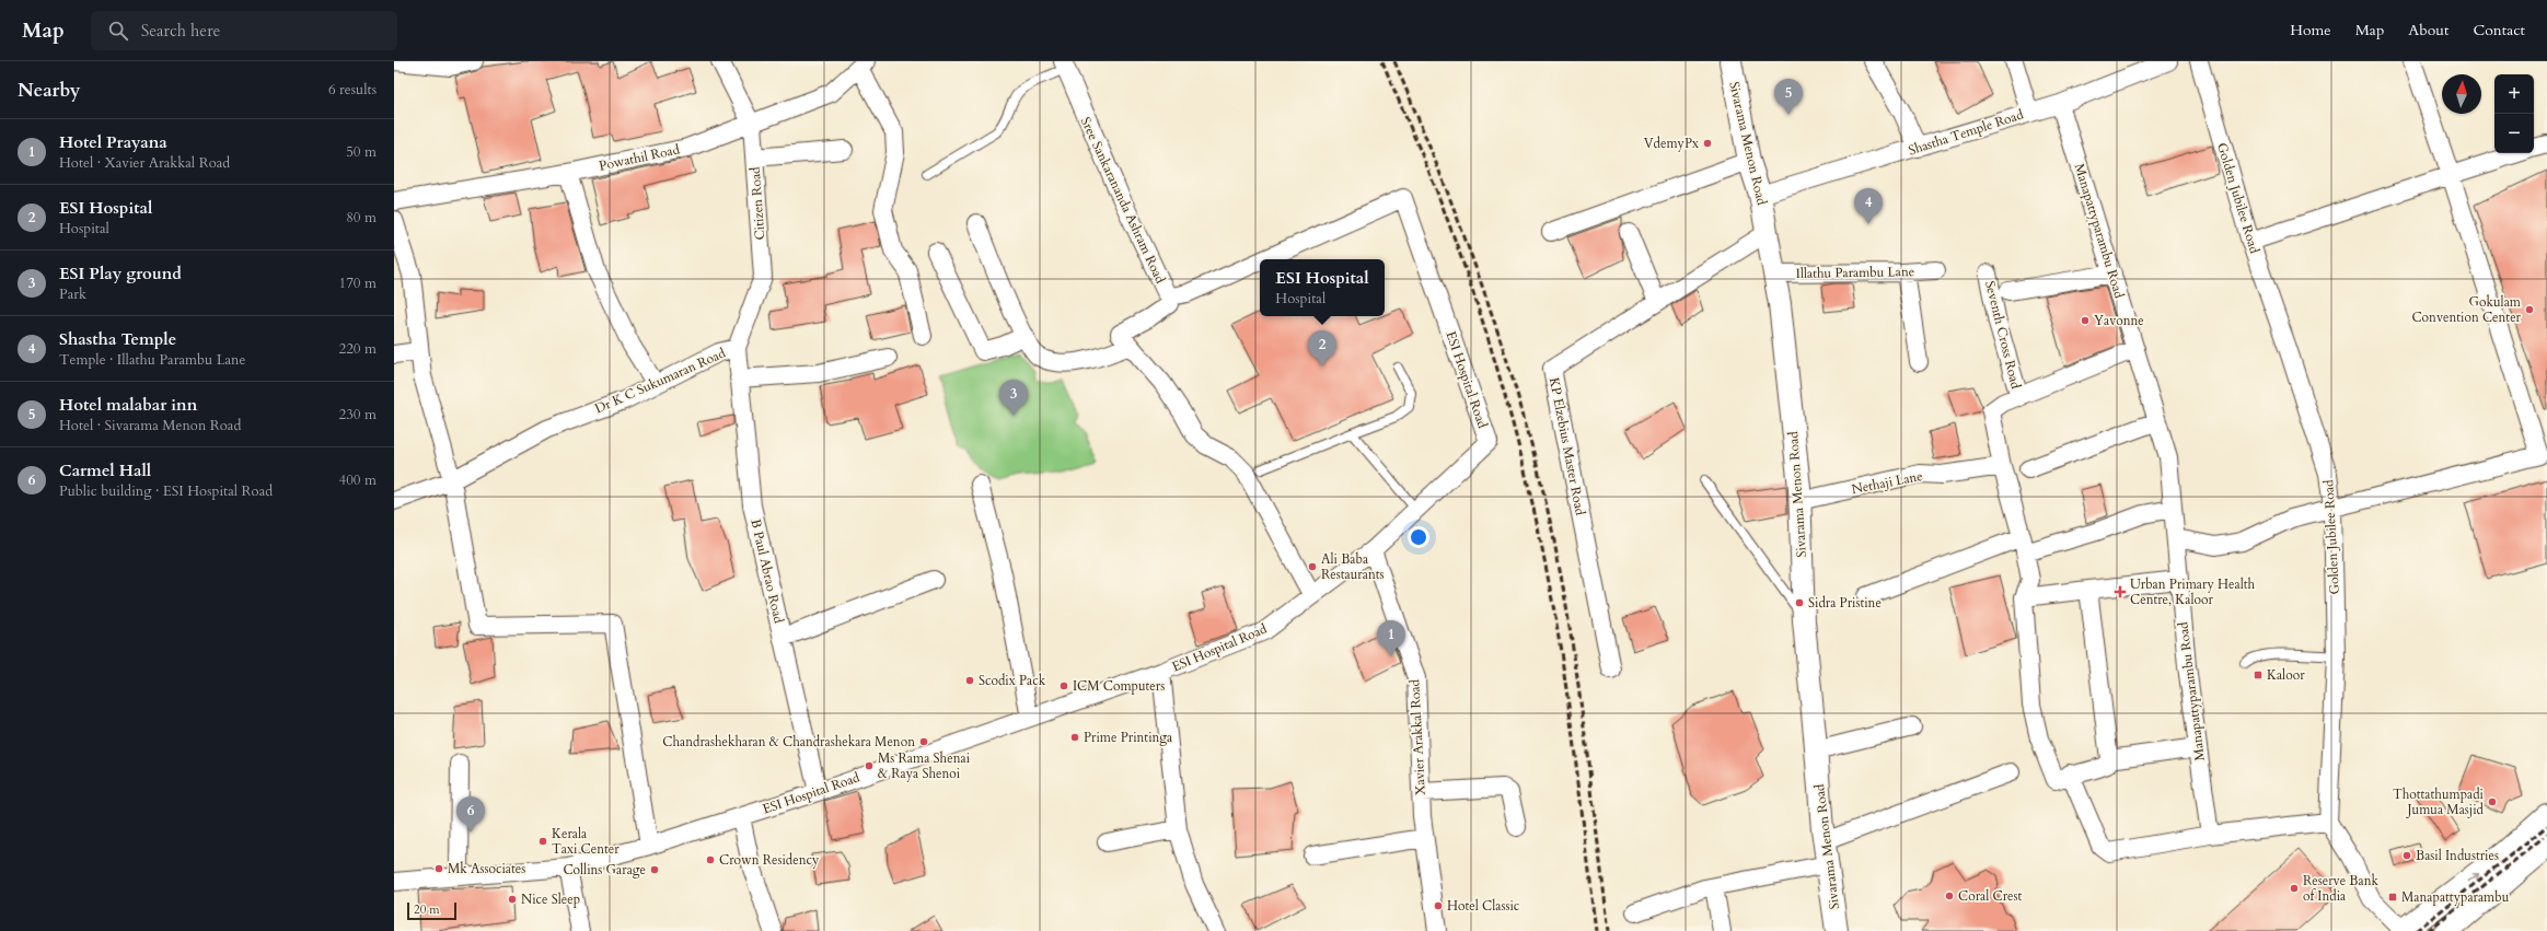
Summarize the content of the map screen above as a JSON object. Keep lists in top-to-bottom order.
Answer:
{
  "streets": {
    "street": [
      "Shastha Temple Road",
      "Sivarama Menon Road",
      "Powathil Road",
      "Golden Jubilee Road",
      "Sree Sankarananda Ashram Road",
      "Citizen Road",
      "Manapattyparambu Road",
      "Illathu Parambu Lane",
      "Seventh Cross Road",
      "ESI Hospital Road",
      "Dr K C Sukumaran Road",
      "KP Elzebius Master Road",
      "Nethaji Lane",
      "B Paul Abrao Road",
      "Xavier Arakkal Road"
    ]
  },
  "crossings": [
    ["Shastha Temple Road", "Sivarama Menon Road"],
    ["Shastha Temple Road", "Manapattyparambu Road"],
    ["Sivarama Menon Road", "Illathu Parambu Lane"],
    ["Sivarama Menon Road", "KP Elzebius Master Road"],
    ["Sivarama Menon Road", "Nethaji Lane"],
    ["Powathil Road", "Citizen Road"],
    ["Sree Sankarananda Ashram Road", "ESI Hospital Road"],
    ["Citizen Road", "Dr K C Sukumaran Road"],
    ["Citizen Road", "B Paul Abrao Road"],
    ["ESI Hospital Road", "B Paul Abrao Road"],
    ["ESI Hospital Road", "Xavier Arakkal Road"],
    ["Dr K C Sukumaran Road", "B Paul Abrao Road"]
  ],
  "places": {
    "other": [
      "VdemyPx",
      "Gokulam Convention Center",
      "Yavonne",
      "Ali Baba Restaurants",
      "Sidra Pristine",
      "Scodix Pack",
      "ICM Computers",
      "Prime Printinga",
      "Chandrashekharan & Chandrashekara Menon",
      "Ms Rama Shenai & Raya Shenoi",
      "Thottathumpadi Jumua Masjid",
      "Kerala Taxi Center",
      "Basil Industries",
      "Crown Residency",
      "Mk Associates",
      "Collins Garage",
      "Reserve Bank of India",
      "Coral Crest",
      "Nice Sleep",
      "Hotel Classic"
    ],
    "health": ["Urban Primary Health Centre, Kaloor"],
    "transit": ["Kaloor", "Manapattyparambu"]
  },
  "scale_bar": "20 m",
  "north": "top",
  "page": {
    "header": "Map",
    "search": "Search here",
    "nav": [
      "Home",
      "Map",
      "About",
      "Contact"
    ],
    "heading": ["Nearby", "6 results"],
    "map_buttons": ["+", "−"],
    "pins": [
      "5",
      "4",
      "2",
      "3",
      "1",
      "6"
    ],
    "list": [
      {
        "mark": "1",
        "name": "Hotel Prayana",
        "note": "Hotel · Xavier Arakkal Road",
        "value": "50 m"
      },
      {
        "mark": "2",
        "name": "ESI Hospital",
        "note": "Hospital",
        "value": "80 m"
      },
      {
        "mark": "3",
        "name": "ESI Play ground",
        "note": "Park",
        "value": "170 m"
      },
      {
        "mark": "4",
        "name": "Shastha Temple",
        "note": "Temple · Illathu Parambu Lane",
        "value": "220 m"
      },
      {
        "mark": "5",
        "name": "Hotel malabar inn",
        "note": "Hotel · Sivarama Menon Road",
        "value": "230 m"
      },
      {
        "mark": "6",
        "name": "Carmel Hall",
        "note": "Public building · ESI Hospital Road",
        "value": "400 m"
      }
    ],
    "popup": ["ESI Hospital", "Hospital"],
    "scale": "20 m"
  }
}
